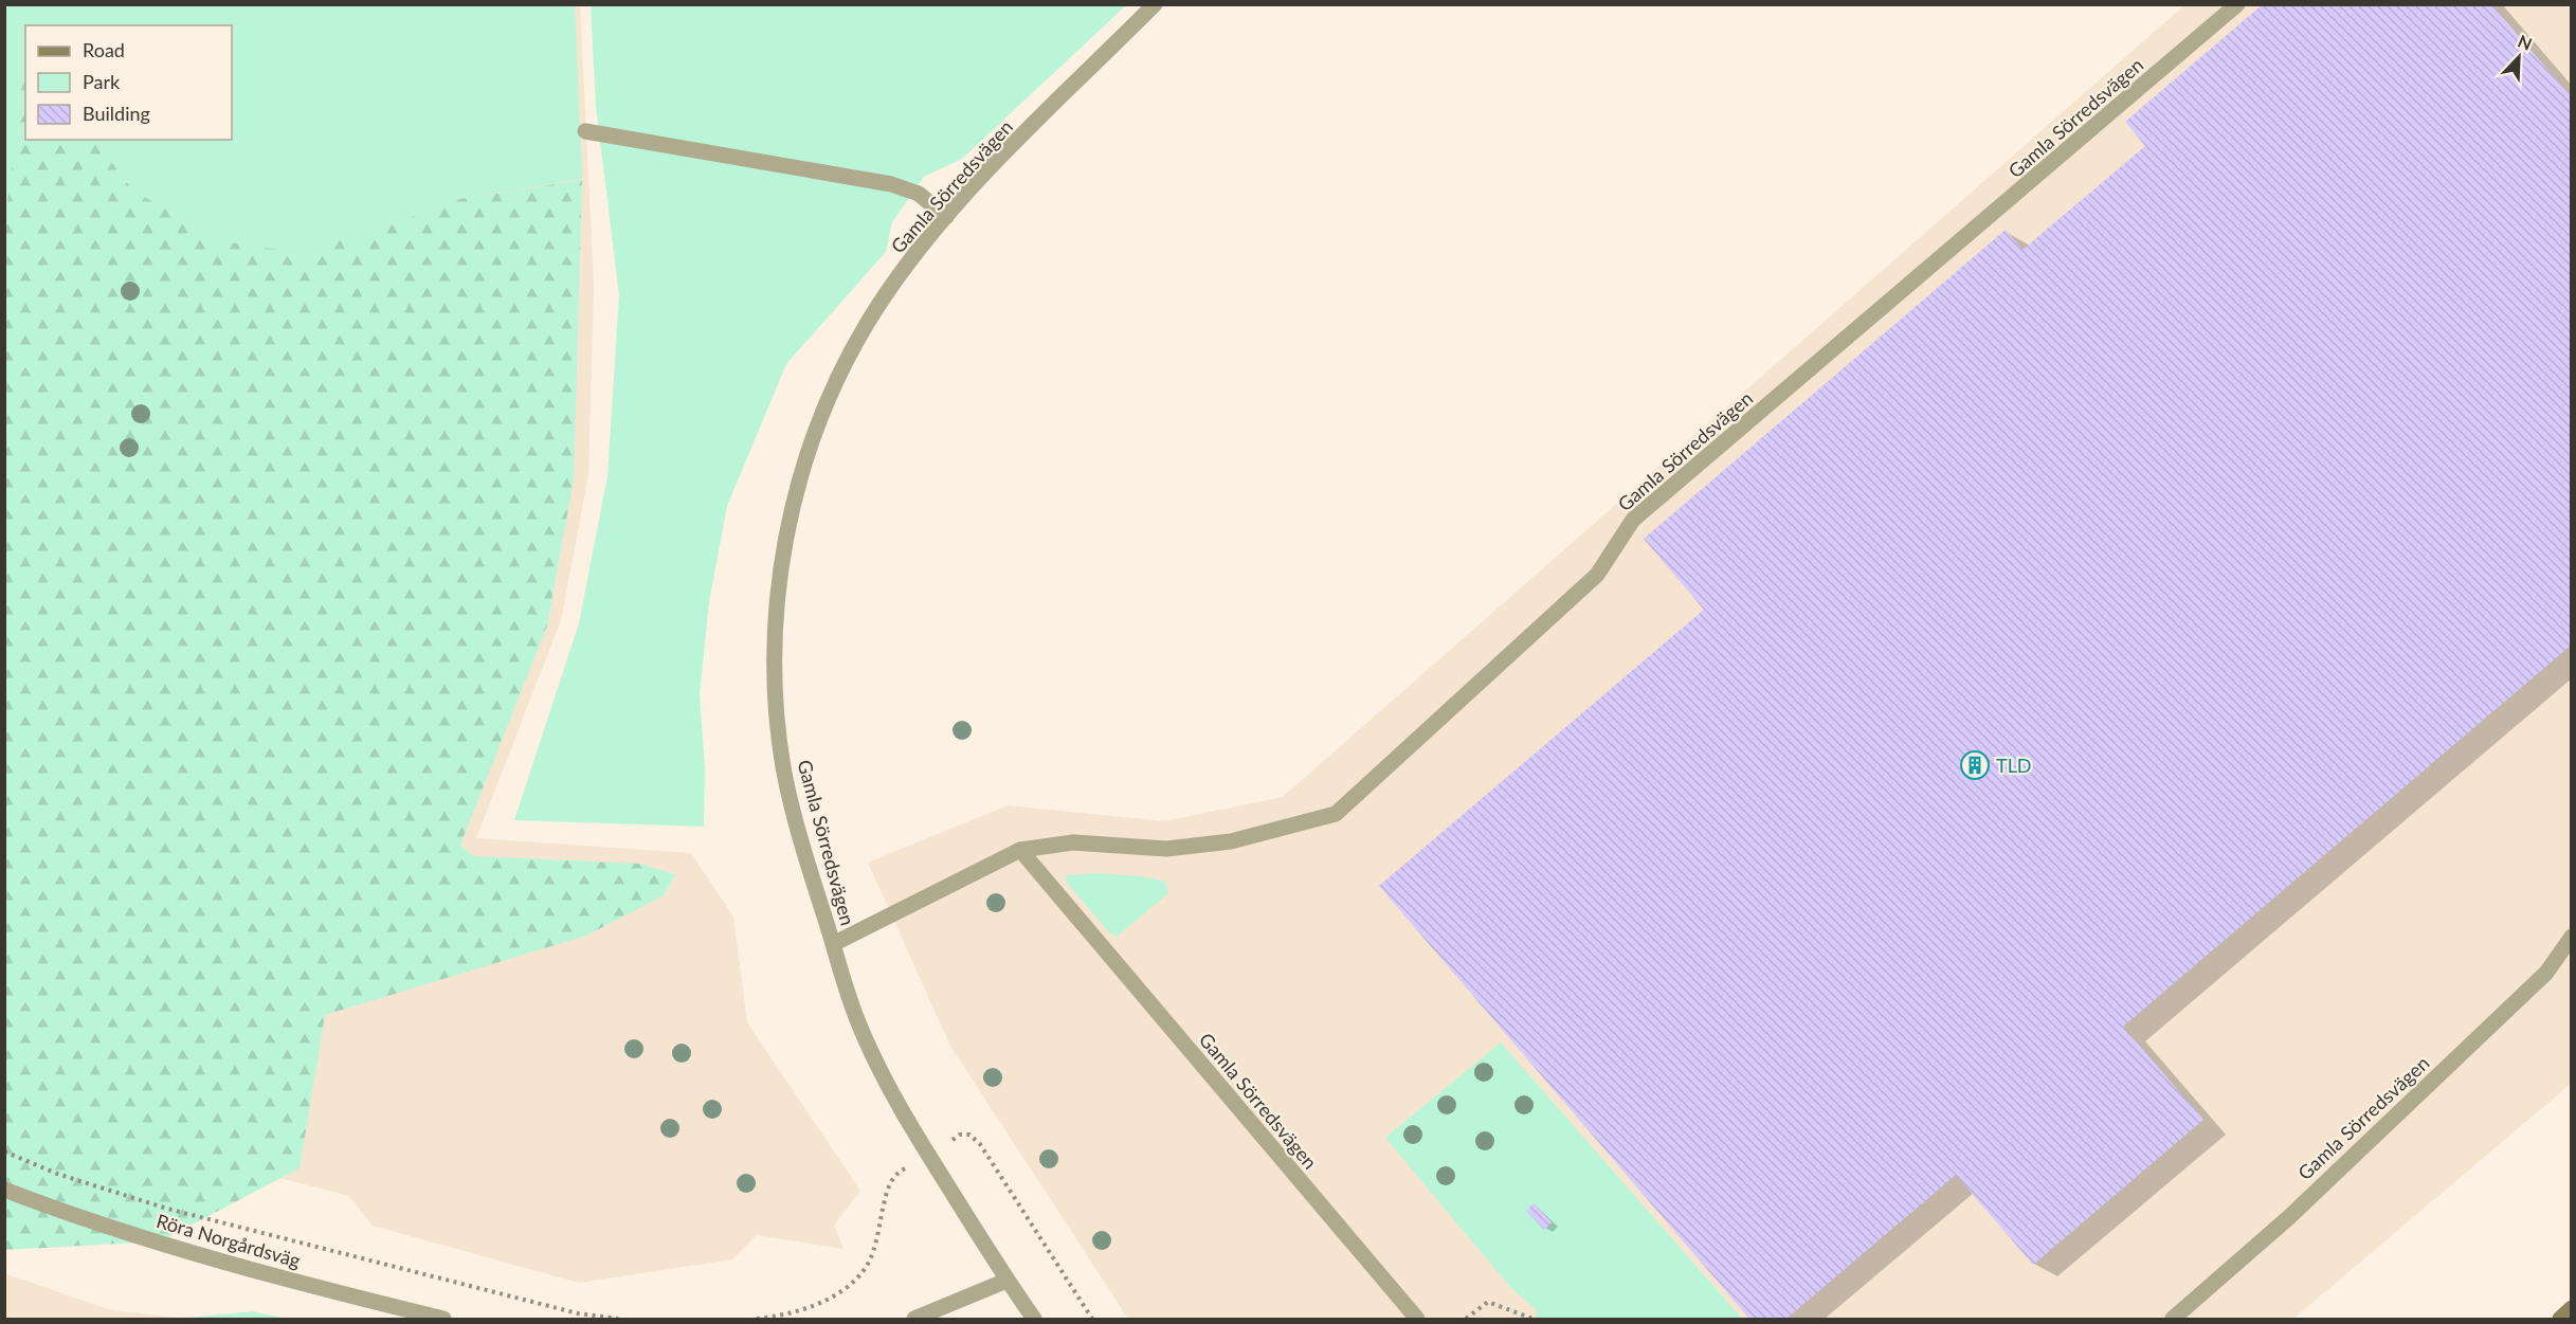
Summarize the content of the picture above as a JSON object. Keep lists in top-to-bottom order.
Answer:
{
  "streets": {
    "street": ["Gamla Sörredsvägen", "Röra Norgårdsväg"]
  },
  "places": {
    "building": ["TLD"]
  },
  "legend": ["Road", "Park", "Building"],
  "north": "top right"
}
